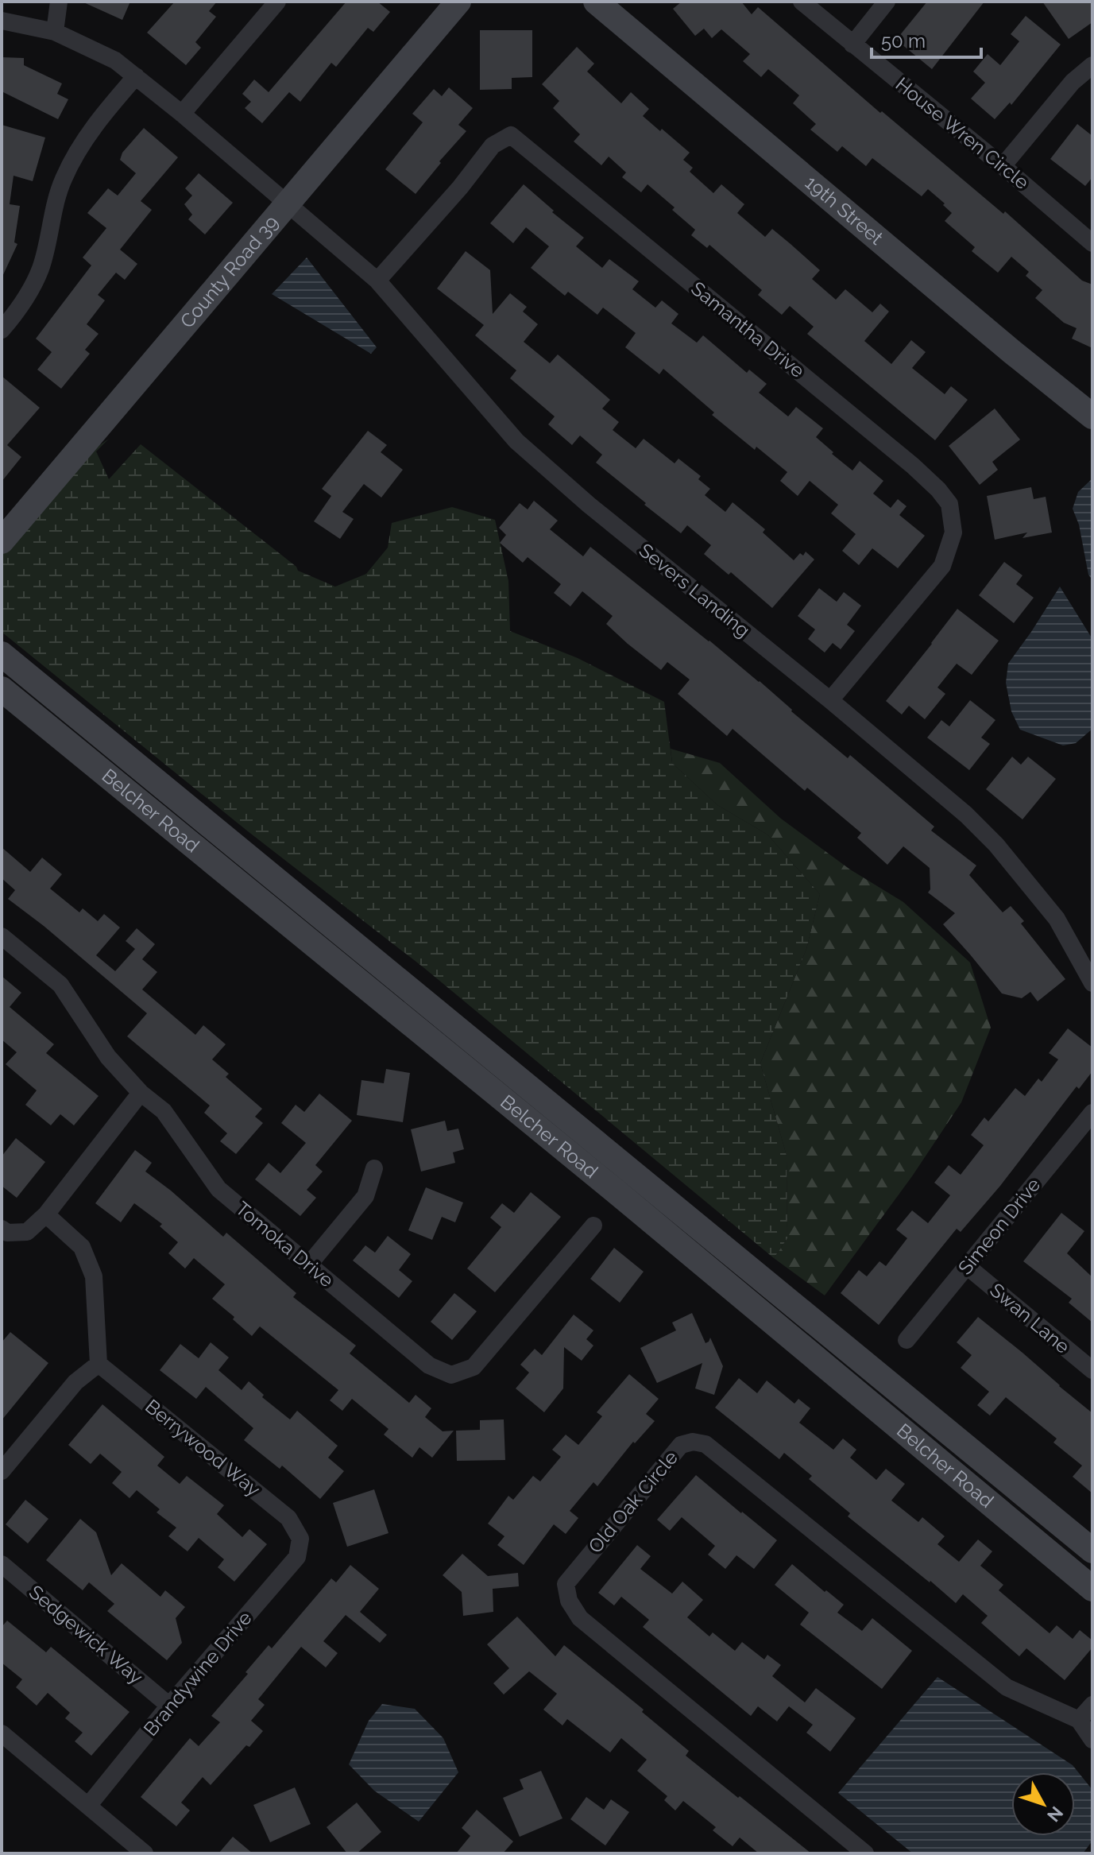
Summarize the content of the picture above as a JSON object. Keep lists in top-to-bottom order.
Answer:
{
  "streets": {
    "main road": ["19th Street", "County Road 39", "Belcher Road"],
    "street": [
      "House Wren Circle",
      "Samantha Drive",
      "Severs Landing",
      "Simeon Drive",
      "Tomoka Drive",
      "Swan Lane",
      "Berrywood Way",
      "Old Oak Circle",
      "Sedgewick Way",
      "Brandywine Drive"
    ]
  },
  "crossings": [
    ["County Road 39", "Severs Landing"],
    ["Samantha Drive", "Severs Landing"],
    ["Simeon Drive", "Swan Lane"],
    ["Berrywood Way", "Brandywine Drive"],
    ["Sedgewick Way", "Brandywine Drive"]
  ],
  "scale_bar": "50 m",
  "north": "bottom right"
}
